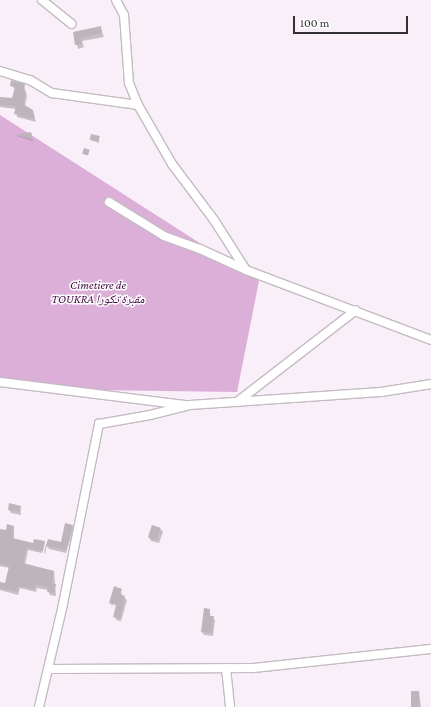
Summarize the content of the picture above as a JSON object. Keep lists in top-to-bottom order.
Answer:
{
  "parks": ["Cimetiere de TOUKRA مقبرة تكورا"],
  "scale_bar": "100 m"
}
